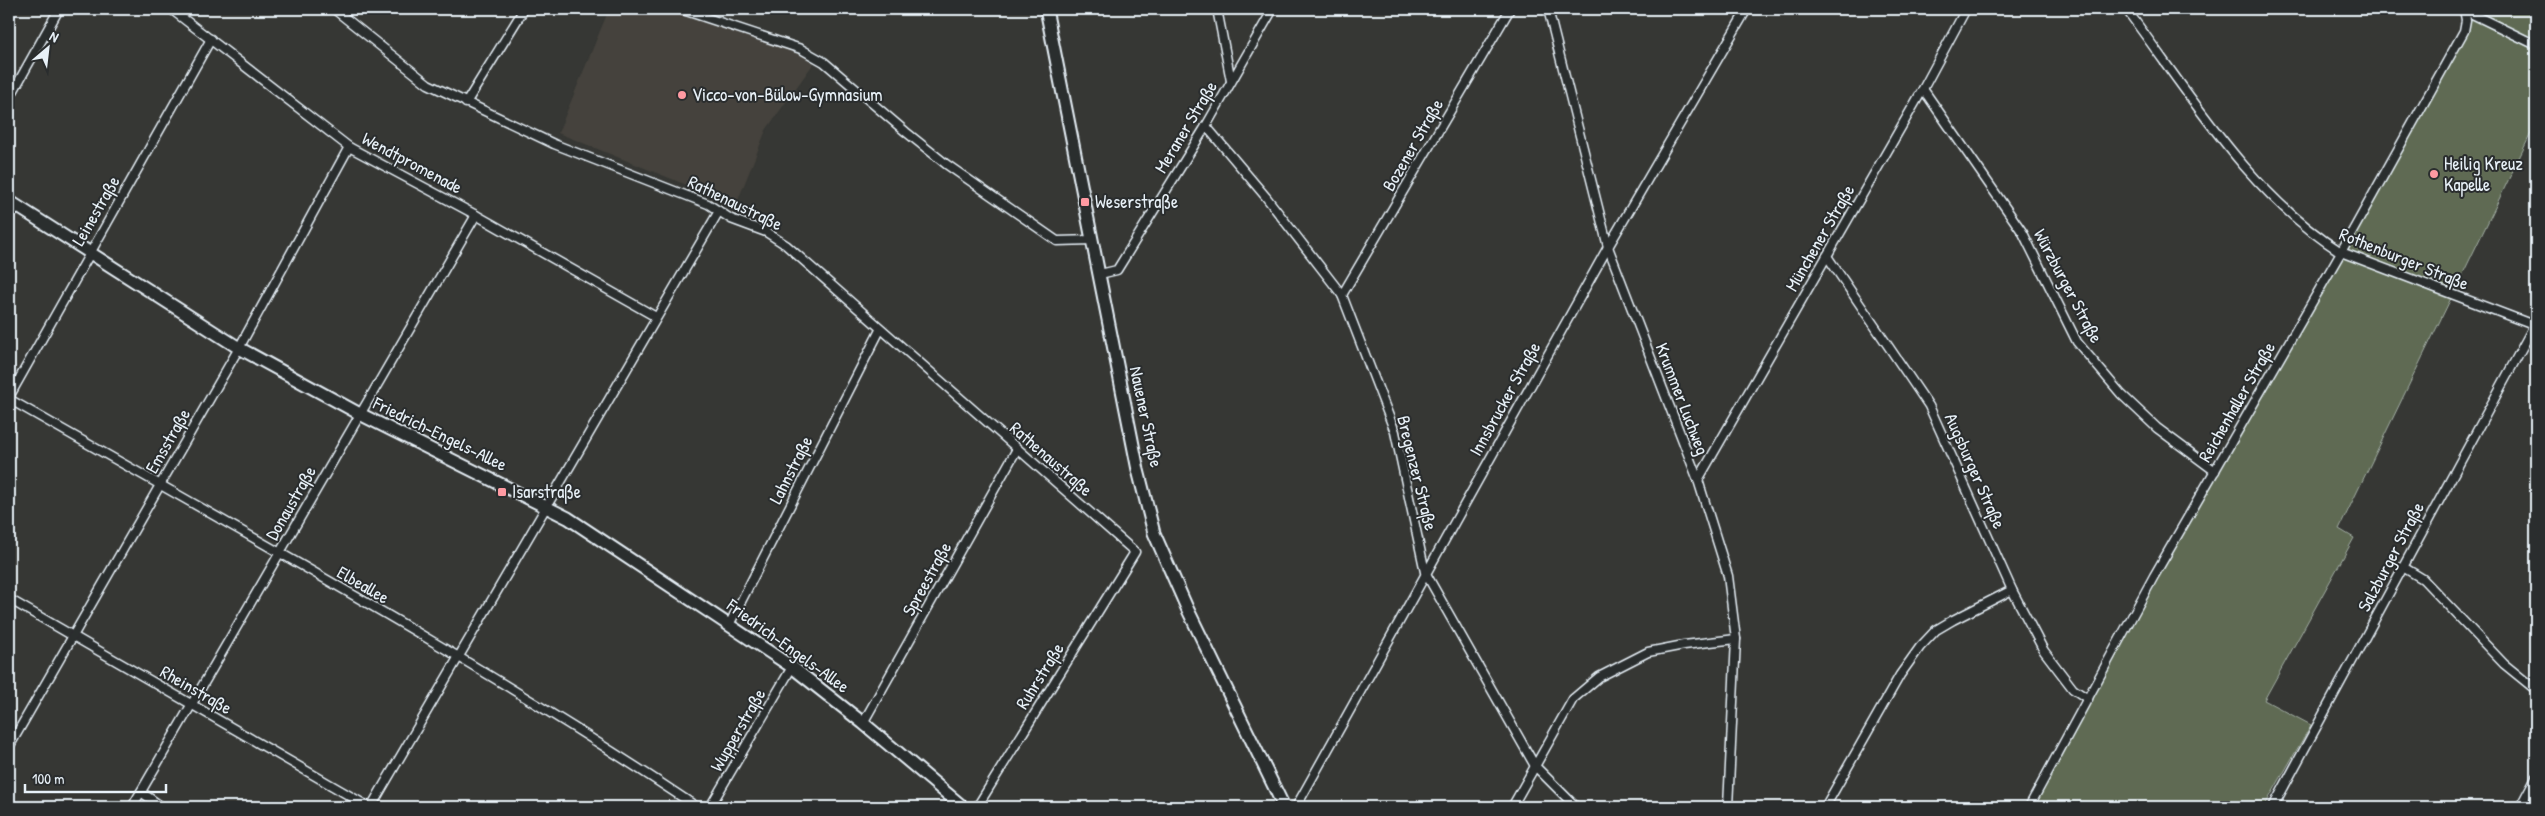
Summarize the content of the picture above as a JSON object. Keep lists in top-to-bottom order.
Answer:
{
  "streets": {
    "street": [
      "Meraner Straße",
      "Bozener Straße",
      "Wendtpromenade",
      "Rathenaustraße",
      "Leinestraße",
      "Münchener Straße",
      "Rothenburger Straße",
      "Würzburger Straße",
      "Innsbrucker Straße",
      "Krummer Luchweg",
      "Reichenhaller Straße",
      "Nauener Straße",
      "Friedrich-Engels-Allee",
      "Emsstraße",
      "Lahnstraße",
      "Augsburger Straße",
      "Bregenzer Straße",
      "Donaustraße",
      "Salzburger Straße",
      "Spreestraße",
      "Elbeallee",
      "Ruhrstraße",
      "Rheinstraße",
      "Wupperstraße"
    ]
  },
  "crossings": [
    ["Meraner Straße", "Nauener Straße"],
    ["Meraner Straße", "Bregenzer Straße"],
    ["Bozener Straße", "Bregenzer Straße"],
    ["Wendtpromenade", "Leinestraße"],
    ["Wendtpromenade", "Emsstraße"],
    ["Wendtpromenade", "Donaustraße"],
    ["Rathenaustraße", "Lahnstraße"],
    ["Rathenaustraße", "Spreestraße"],
    ["Rathenaustraße", "Ruhrstraße"],
    ["Leinestraße", "Friedrich-Engels-Allee"],
    ["Leinestraße", "Elbeallee"],
    ["Münchener Straße", "Würzburger Straße"],
    ["Münchener Straße", "Krummer Luchweg"],
    ["Münchener Straße", "Augsburger Straße"],
    ["Rothenburger Straße", "Reichenhaller Straße"],
    ["Rothenburger Straße", "Salzburger Straße"],
    ["Würzburger Straße", "Reichenhaller Straße"],
    ["Innsbrucker Straße", "Krummer Luchweg"],
    ["Innsbrucker Straße", "Bregenzer Straße"],
    ["Reichenhaller Straße", "Augsburger Straße"],
    ["Friedrich-Engels-Allee", "Emsstraße"],
    ["Friedrich-Engels-Allee", "Lahnstraße"],
    ["Friedrich-Engels-Allee", "Donaustraße"],
    ["Friedrich-Engels-Allee", "Spreestraße"],
    ["Friedrich-Engels-Allee", "Wupperstraße"],
    ["Emsstraße", "Elbeallee"],
    ["Emsstraße", "Rheinstraße"],
    ["Donaustraße", "Elbeallee"],
    ["Donaustraße", "Rheinstraße"]
  ],
  "places": {
    "other": ["Vicco-von-Bülow-Gymnasium", "Heilig Kreuz Kapelle"],
    "transit": ["Weserstraße", "Isarstraße"]
  },
  "scale_bar": "100 m",
  "north": "top right"
}
